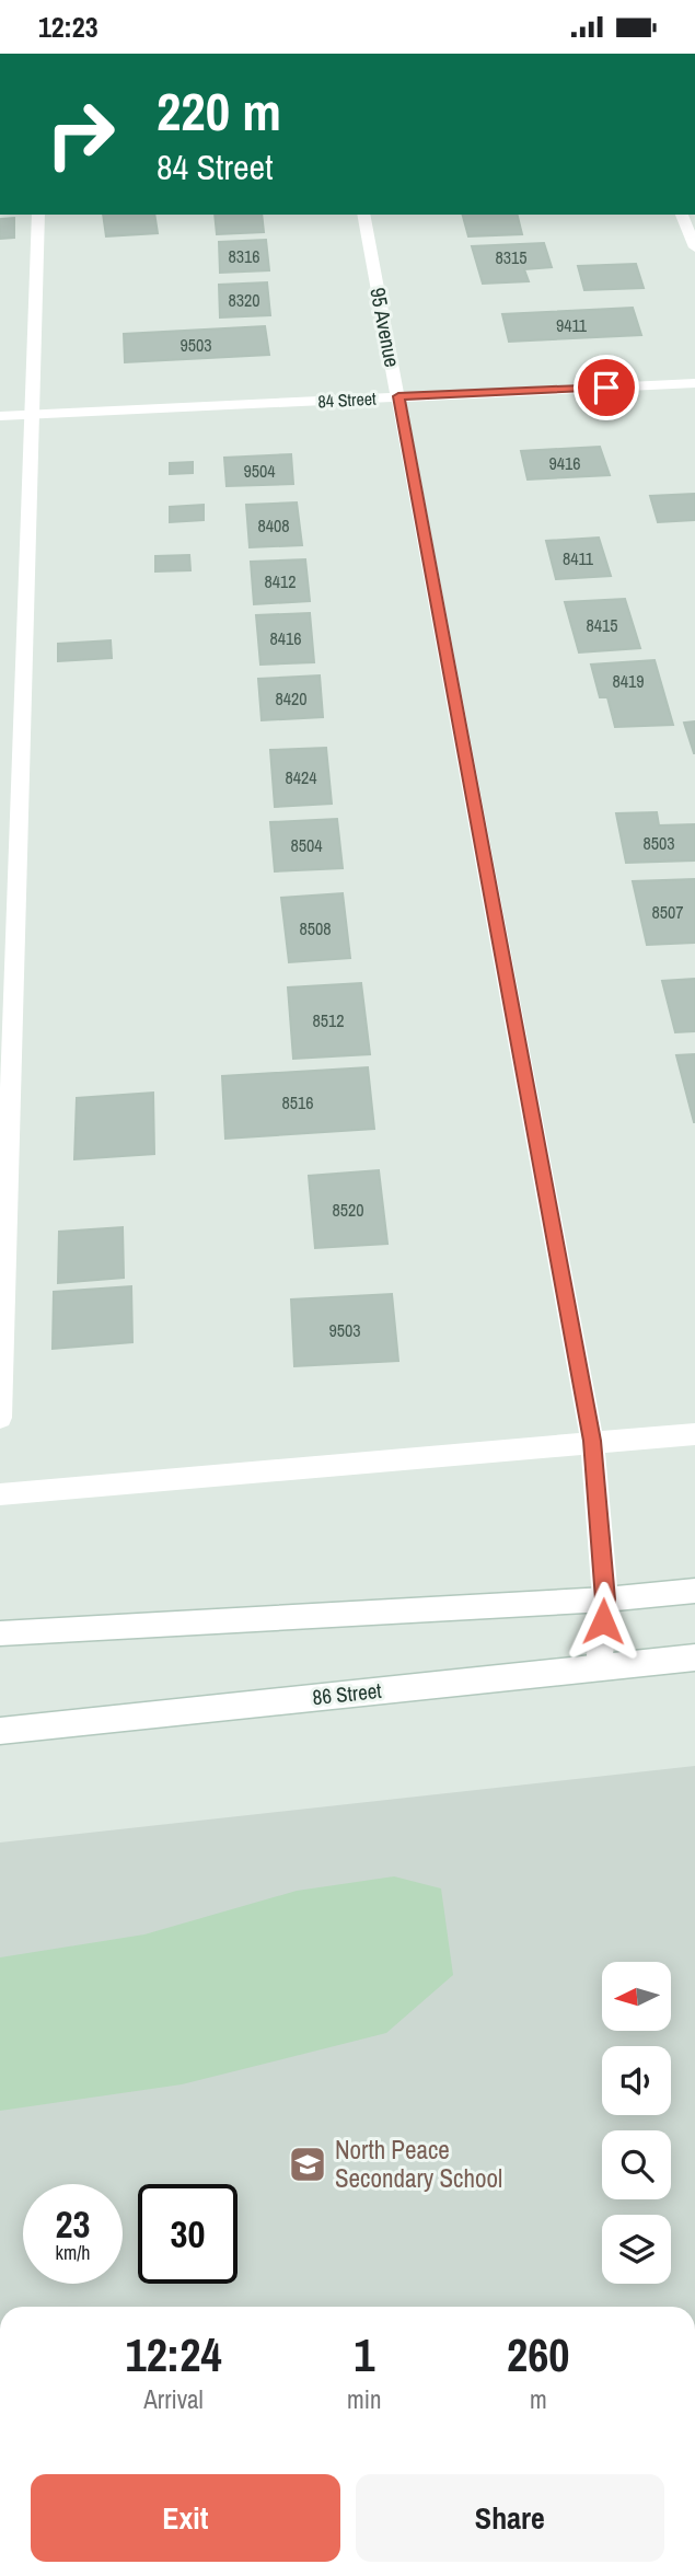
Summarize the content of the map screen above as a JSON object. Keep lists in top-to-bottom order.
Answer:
{
  "streets": {
    "street": ["95 Avenue", "84 Street", "86 Street"]
  },
  "crossings": [
    ["95 Avenue", "84 Street"],
    ["95 Avenue", "86 Street"]
  ],
  "places": {
    "school or university": ["North Peace Secondary School"]
  },
  "house_numbers": [
    "8316",
    "8315",
    "8320",
    "9411",
    "9503",
    "9416",
    "9504",
    "8408",
    "8411",
    "8412",
    "8415",
    "8416",
    "8419",
    "8420",
    "8424",
    "8503",
    "8504",
    "8507",
    "8508",
    "8512",
    "8516",
    "8520",
    "9503"
  ],
  "north": "left",
  "page": {
    "status": "12:23",
    "turn": ["220 m", "84 Street"],
    "speed": "23 km/h",
    "limit": "30",
    "eta": [
      "12:24",
      "Arrival",
      "1",
      "min",
      "260",
      "m"
    ],
    "buttons": ["Exit", "Share"]
  }
}
